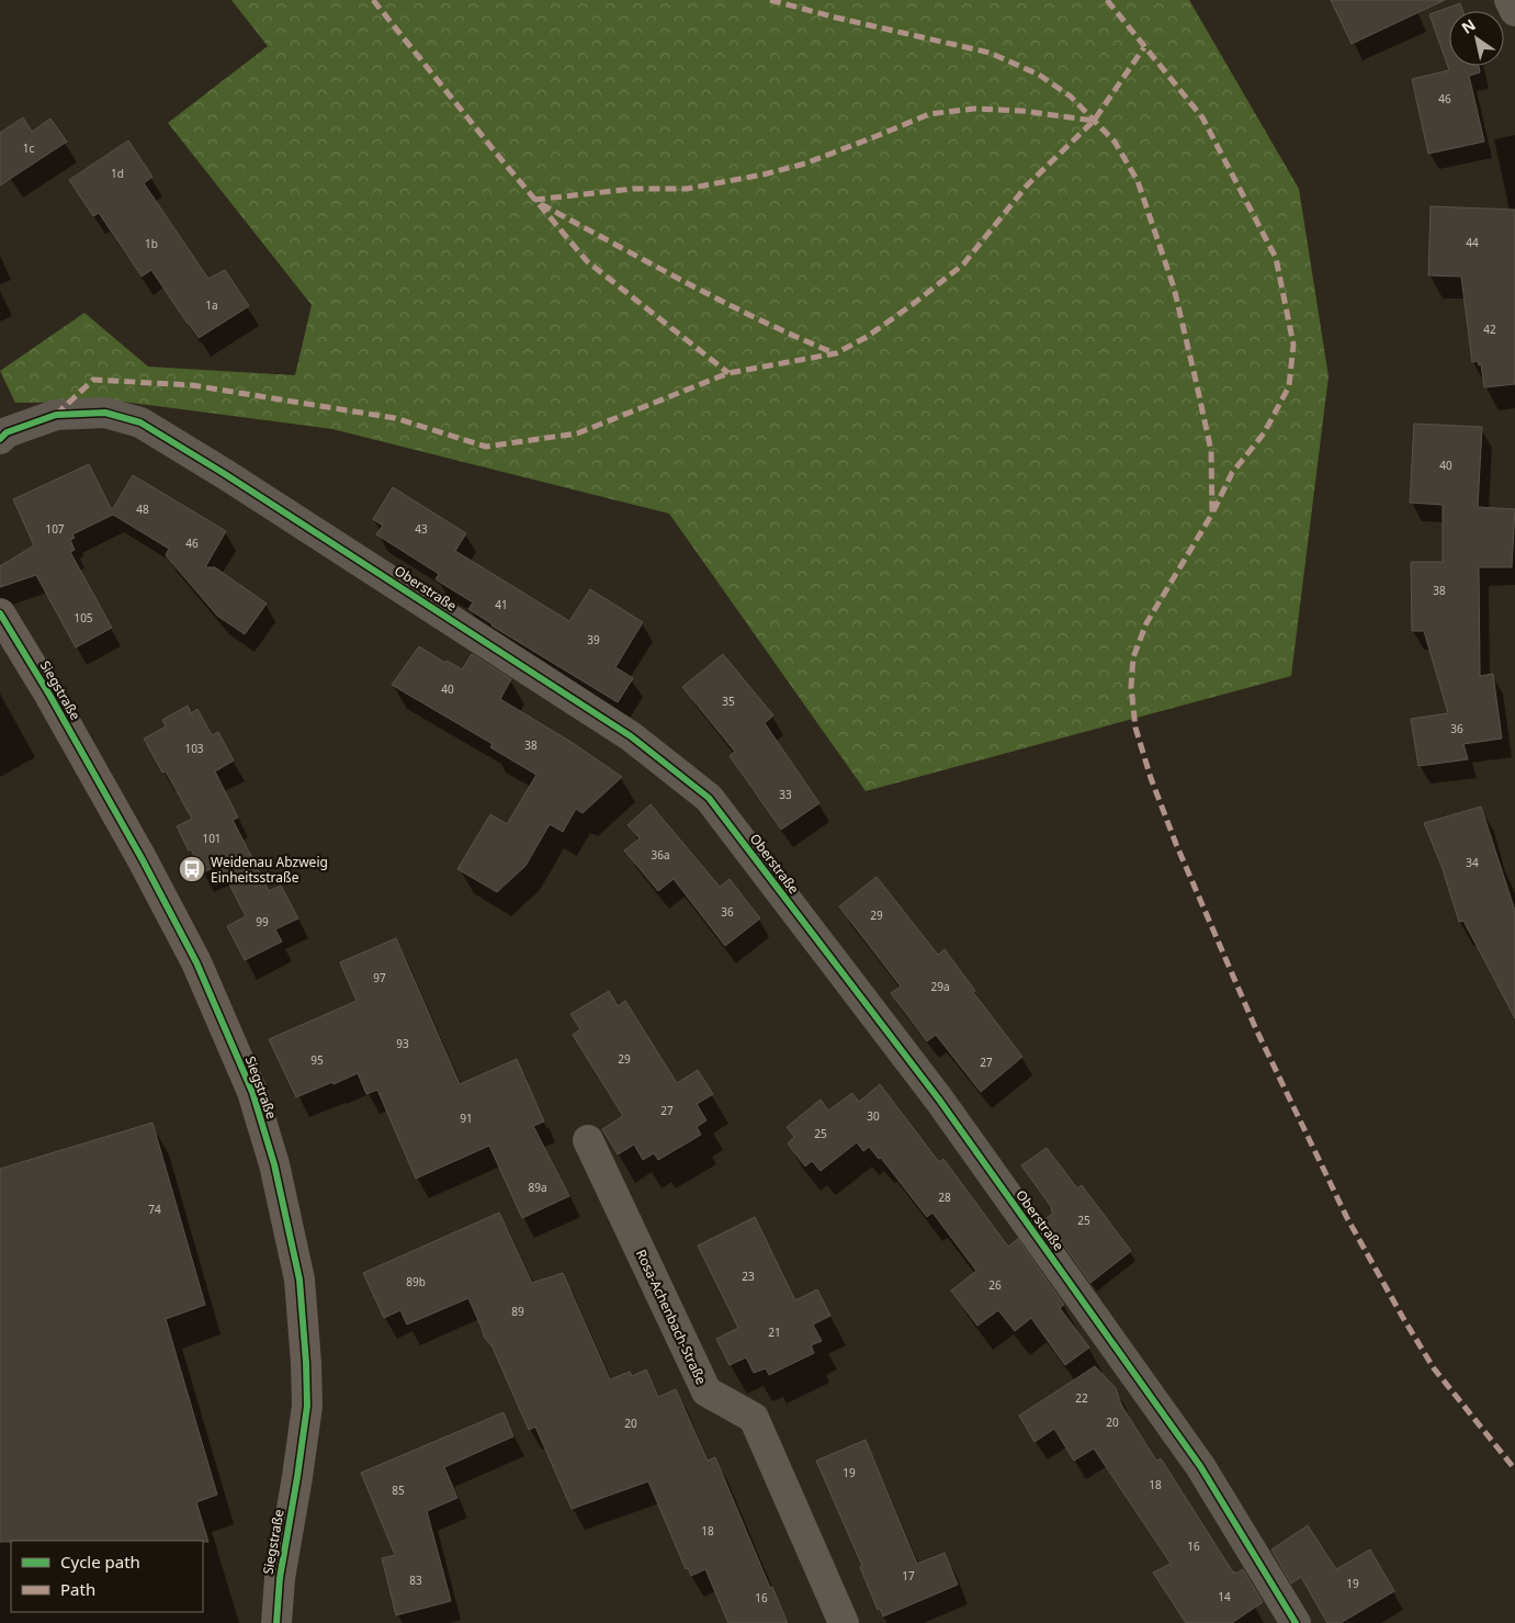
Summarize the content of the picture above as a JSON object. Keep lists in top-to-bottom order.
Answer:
{
  "streets": {
    "street": ["Oberstraße", "Siegstraße", "Rosa-Achenbach-Straße"]
  },
  "places": {
    "bus stop": ["Weidenau Abzweig Einheitsstraße"]
  },
  "house_numbers": [
    "46",
    "1c",
    "1d",
    "44",
    "1b",
    "1a",
    "42",
    "40",
    "48",
    "107",
    "43",
    "46",
    "38",
    "41",
    "105",
    "39",
    "40",
    "35",
    "36",
    "38",
    "103",
    "33",
    "101",
    "36a",
    "34",
    "36",
    "29",
    "99",
    "97",
    "29a",
    "93",
    "29",
    "95",
    "27",
    "27",
    "30",
    "91",
    "25",
    "89a",
    "28",
    "74",
    "25",
    "23",
    "89b",
    "26",
    "89",
    "21",
    "22",
    "20",
    "20",
    "19",
    "18",
    "85",
    "18",
    "16",
    "17",
    "83",
    "19",
    "14",
    "16"
  ],
  "legend": ["Cycle path", "Path"],
  "north": "top left"
}
